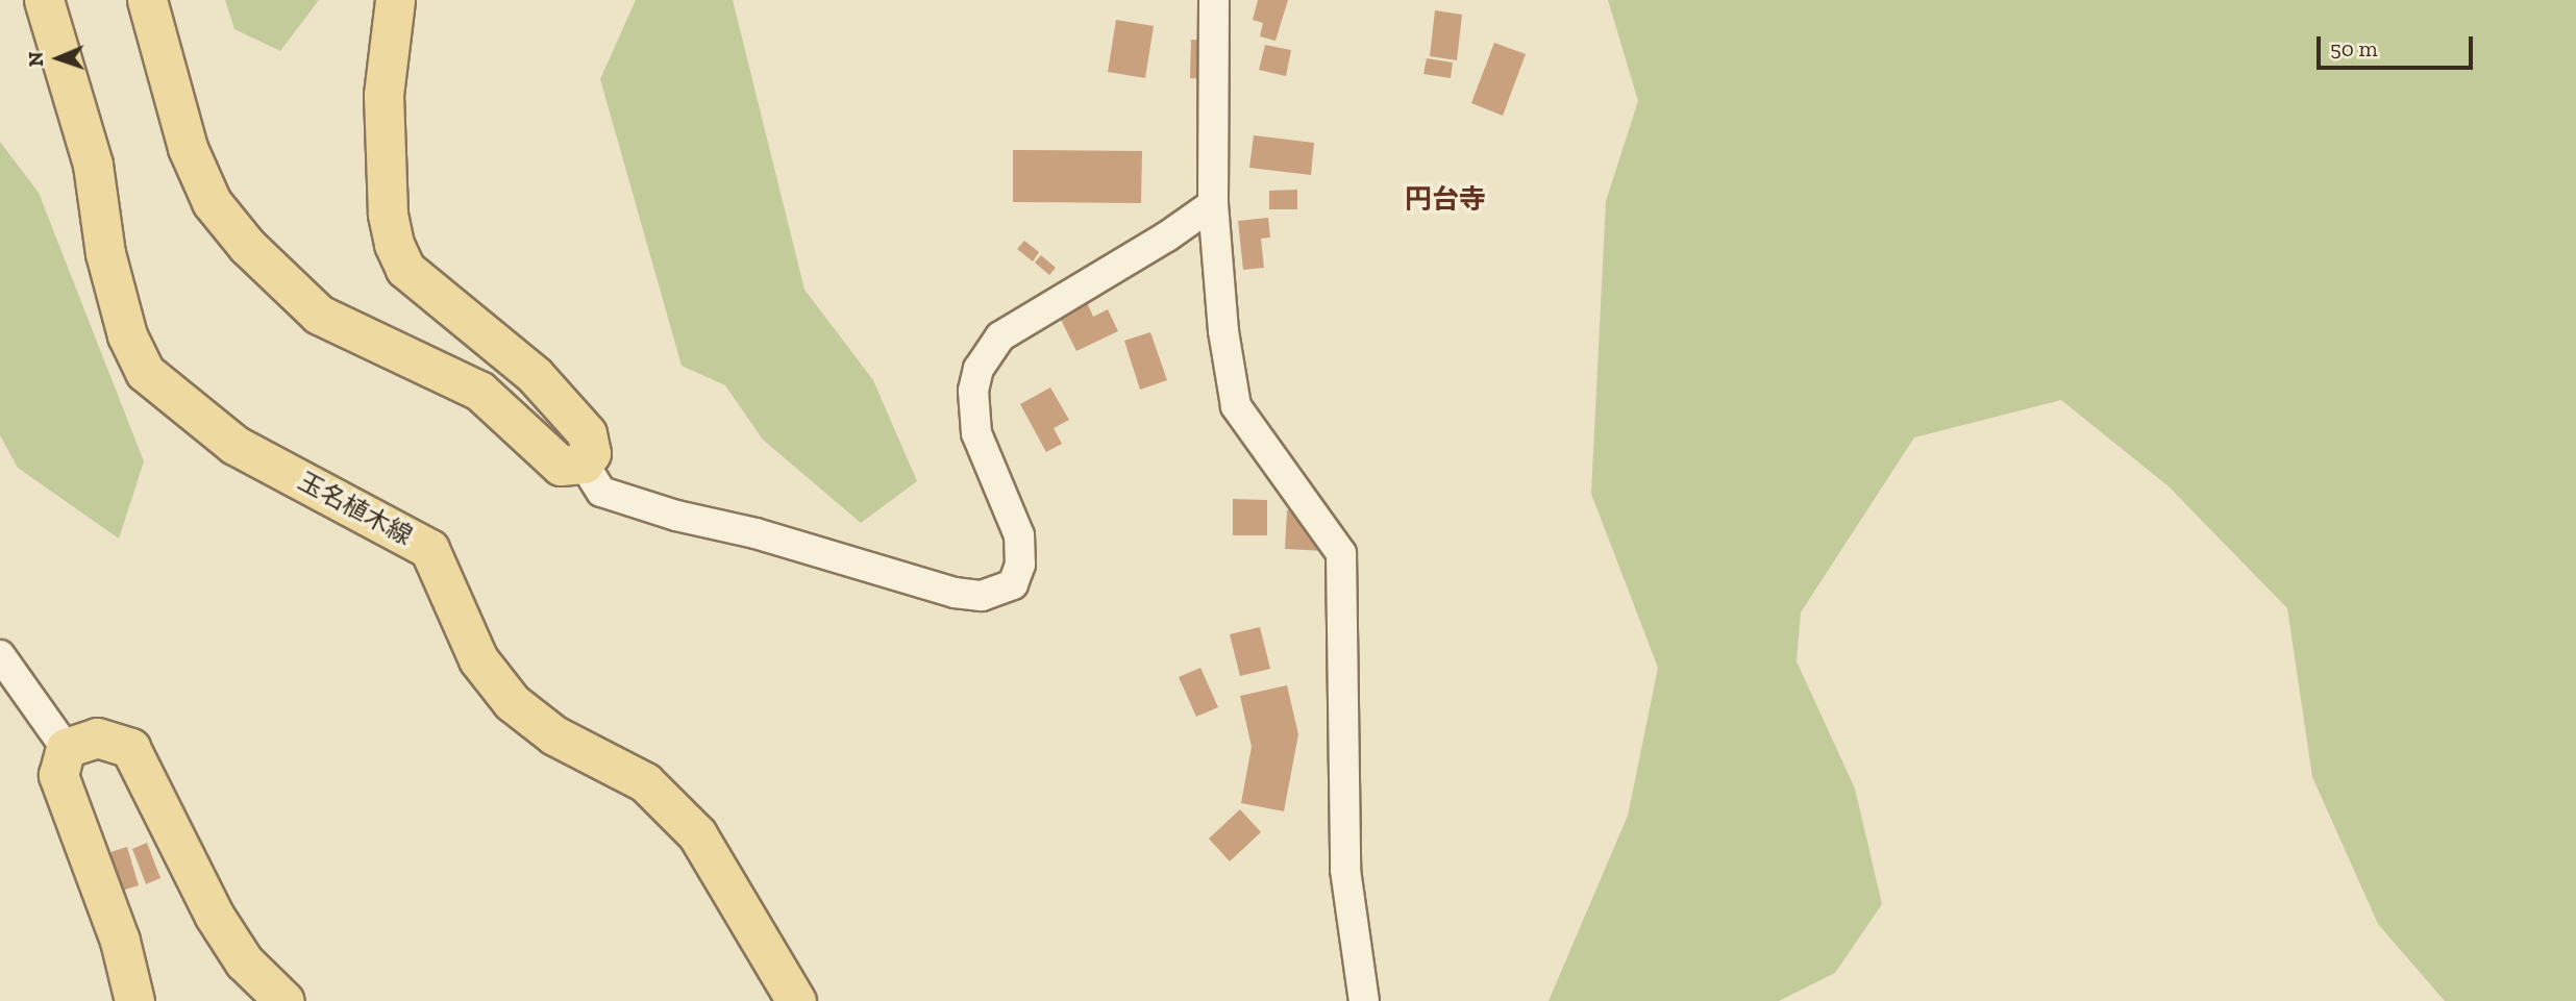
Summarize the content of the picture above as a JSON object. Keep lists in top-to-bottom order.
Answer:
{
  "streets": {
    "main road": ["玉名植木線"]
  },
  "districts": ["円台寺"],
  "scale_bar": "50 m",
  "north": "left"
}
